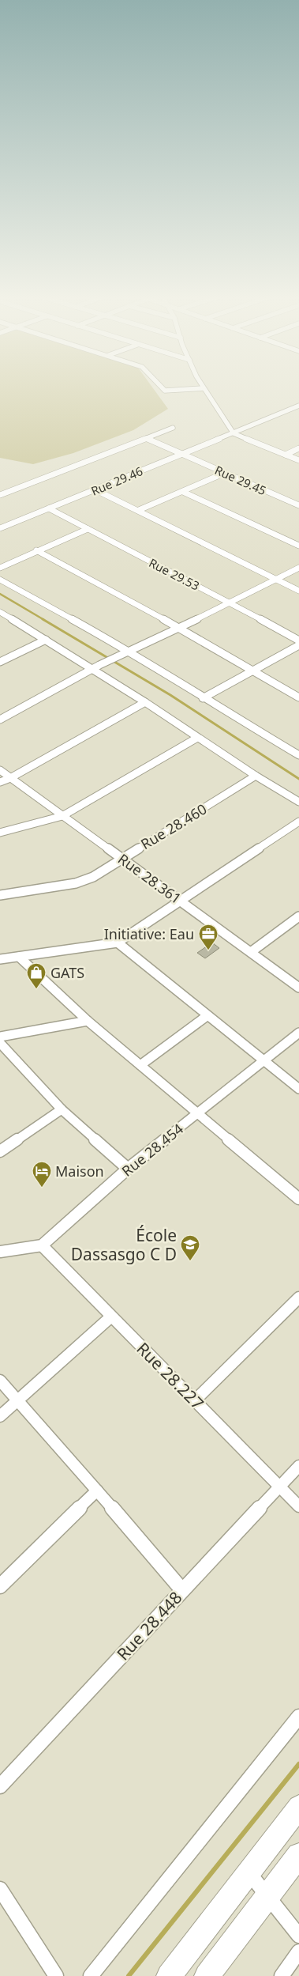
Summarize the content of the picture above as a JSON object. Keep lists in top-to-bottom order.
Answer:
{
  "streets": {
    "street": [
      "Rue 29.45",
      "Rue 29.46",
      "Rue 29.53",
      "Rue 28.460",
      "Rue 28.361",
      "Rue 28.454",
      "Rue 28.227",
      "Rue 28.448"
    ]
  },
  "crossings": [
    ["Rue 29.45", "Rue 29.46"],
    ["Rue 29.46", "Rue 29.53"],
    ["Rue 28.460", "Rue 28.361"],
    ["Rue 28.454", "Rue 28.227"],
    ["Rue 28.227", "Rue 28.448"]
  ],
  "places": {
    "office": ["Initiative: Eau"],
    "shop": ["GATS"],
    "hotel": ["Maison"],
    "school or university": ["École Dassasgo C D"]
  }
}
